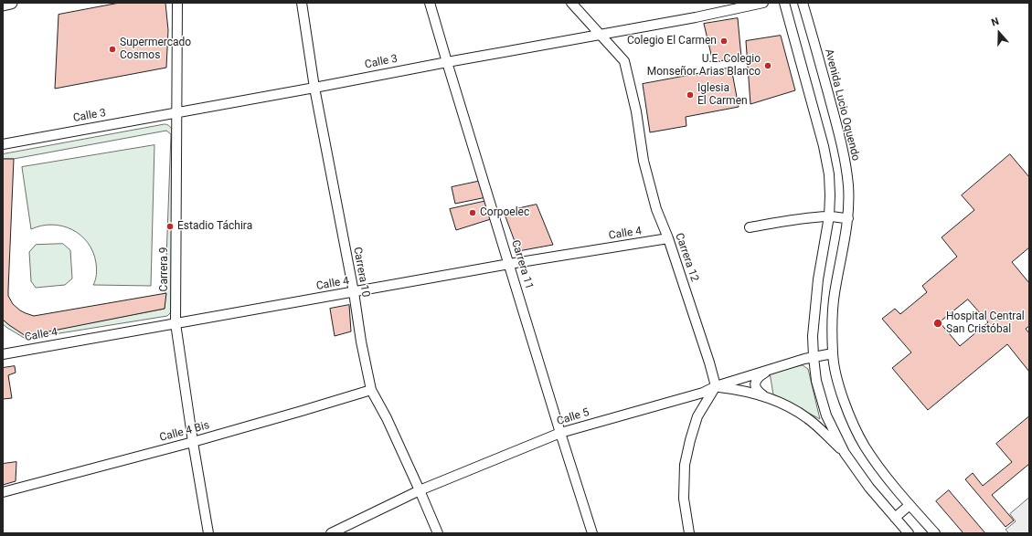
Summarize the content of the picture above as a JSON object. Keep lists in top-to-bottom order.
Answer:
{
  "streets": {
    "street": [
      "Calle 3",
      "Avenida Lucio Oquendo",
      "Calle 4",
      "Carrera 12",
      "Carrera 11",
      "Carrera 9",
      "Carrera 10",
      "Calle 5",
      "Calle 4 Bis"
    ]
  },
  "crossings": [
    ["Calle 3", "Carrera 12"],
    ["Calle 3", "Carrera 11"],
    ["Calle 3", "Carrera 9"],
    ["Calle 3", "Carrera 10"],
    ["Avenida Lucio Oquendo", "Calle 5"],
    ["Calle 4", "Carrera 12"],
    ["Calle 4", "Carrera 11"],
    ["Calle 4", "Carrera 9"],
    ["Calle 4", "Carrera 10"],
    ["Carrera 12", "Calle 5"],
    ["Carrera 11", "Calle 5"],
    ["Carrera 9", "Calle 4 Bis"],
    ["Carrera 10", "Calle 5"],
    ["Carrera 10", "Calle 4 Bis"]
  ],
  "places": [
    "Colegio El Carmen",
    "Supermercado Cosmos",
    "U.E. Colegio Monseñor Arias Blanco",
    "Iglesia El Carmen",
    "Corpoelec",
    "Estadio Táchira",
    "Hospital Central San Cristóbal"
  ],
  "north": "top"
}
